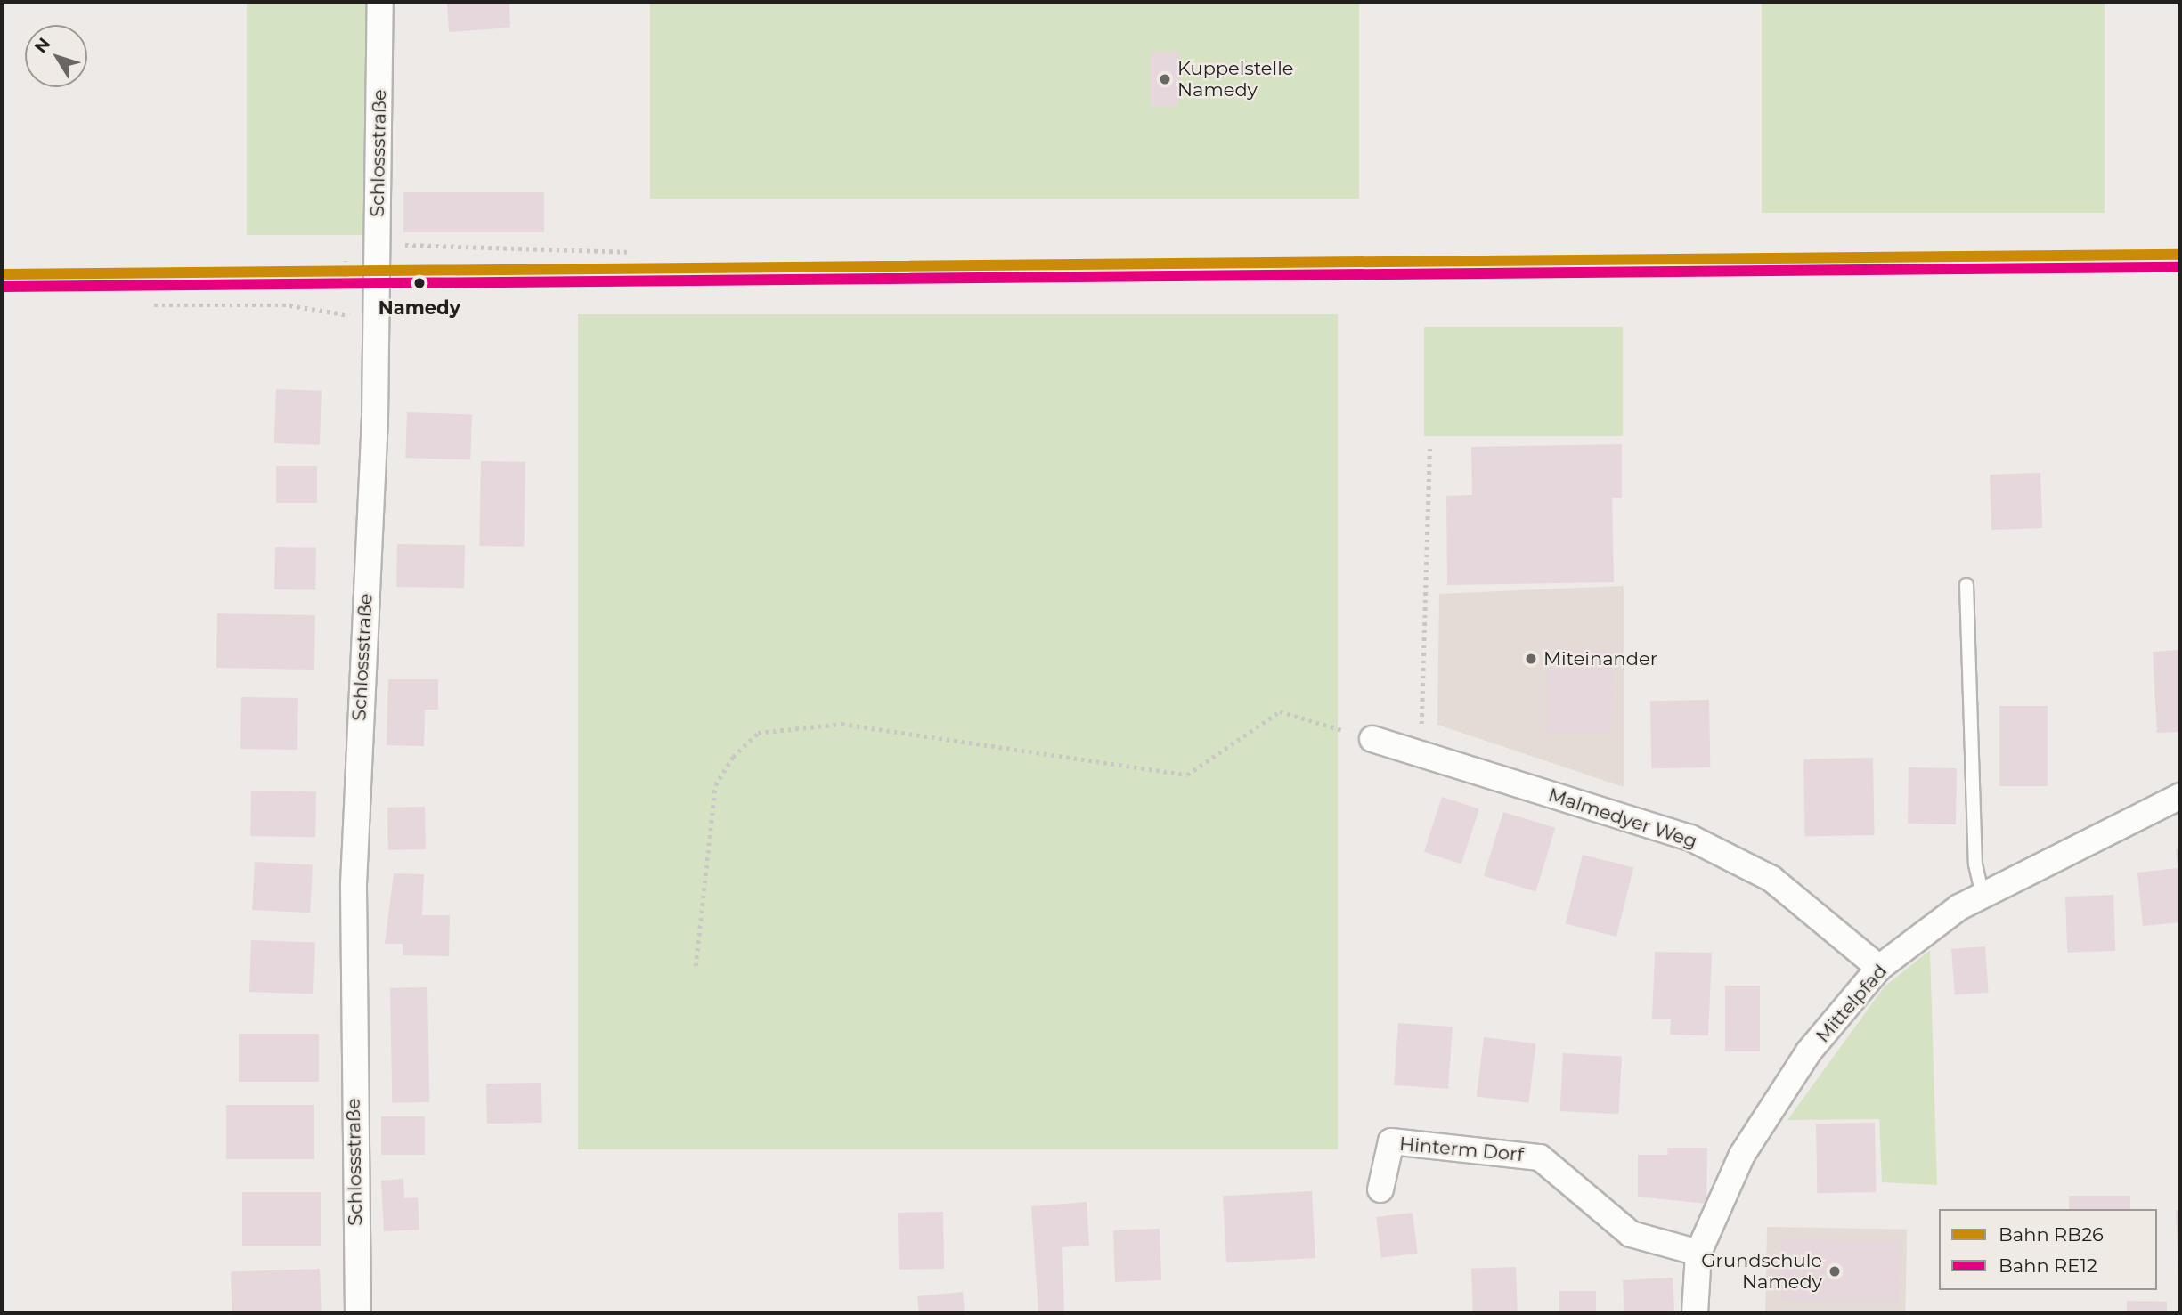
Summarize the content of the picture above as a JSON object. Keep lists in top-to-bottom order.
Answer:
{
  "streets": {
    "street": [
      "Schlossstraße",
      "Malmedyer Weg",
      "Mittelpfad",
      "Hinterm Dorf"
    ]
  },
  "crossings": [
    ["Malmedyer Weg", "Mittelpfad"],
    ["Mittelpfad", "Hinterm Dorf"]
  ],
  "places": [
    "Kuppelstelle Namedy",
    "Namedy",
    "Miteinander",
    "Grundschule Namedy"
  ],
  "lines": ["rail line RB26", "rail line RE12"],
  "legend": ["Bahn RB26", "Bahn RE12"],
  "north": "top left"
}
